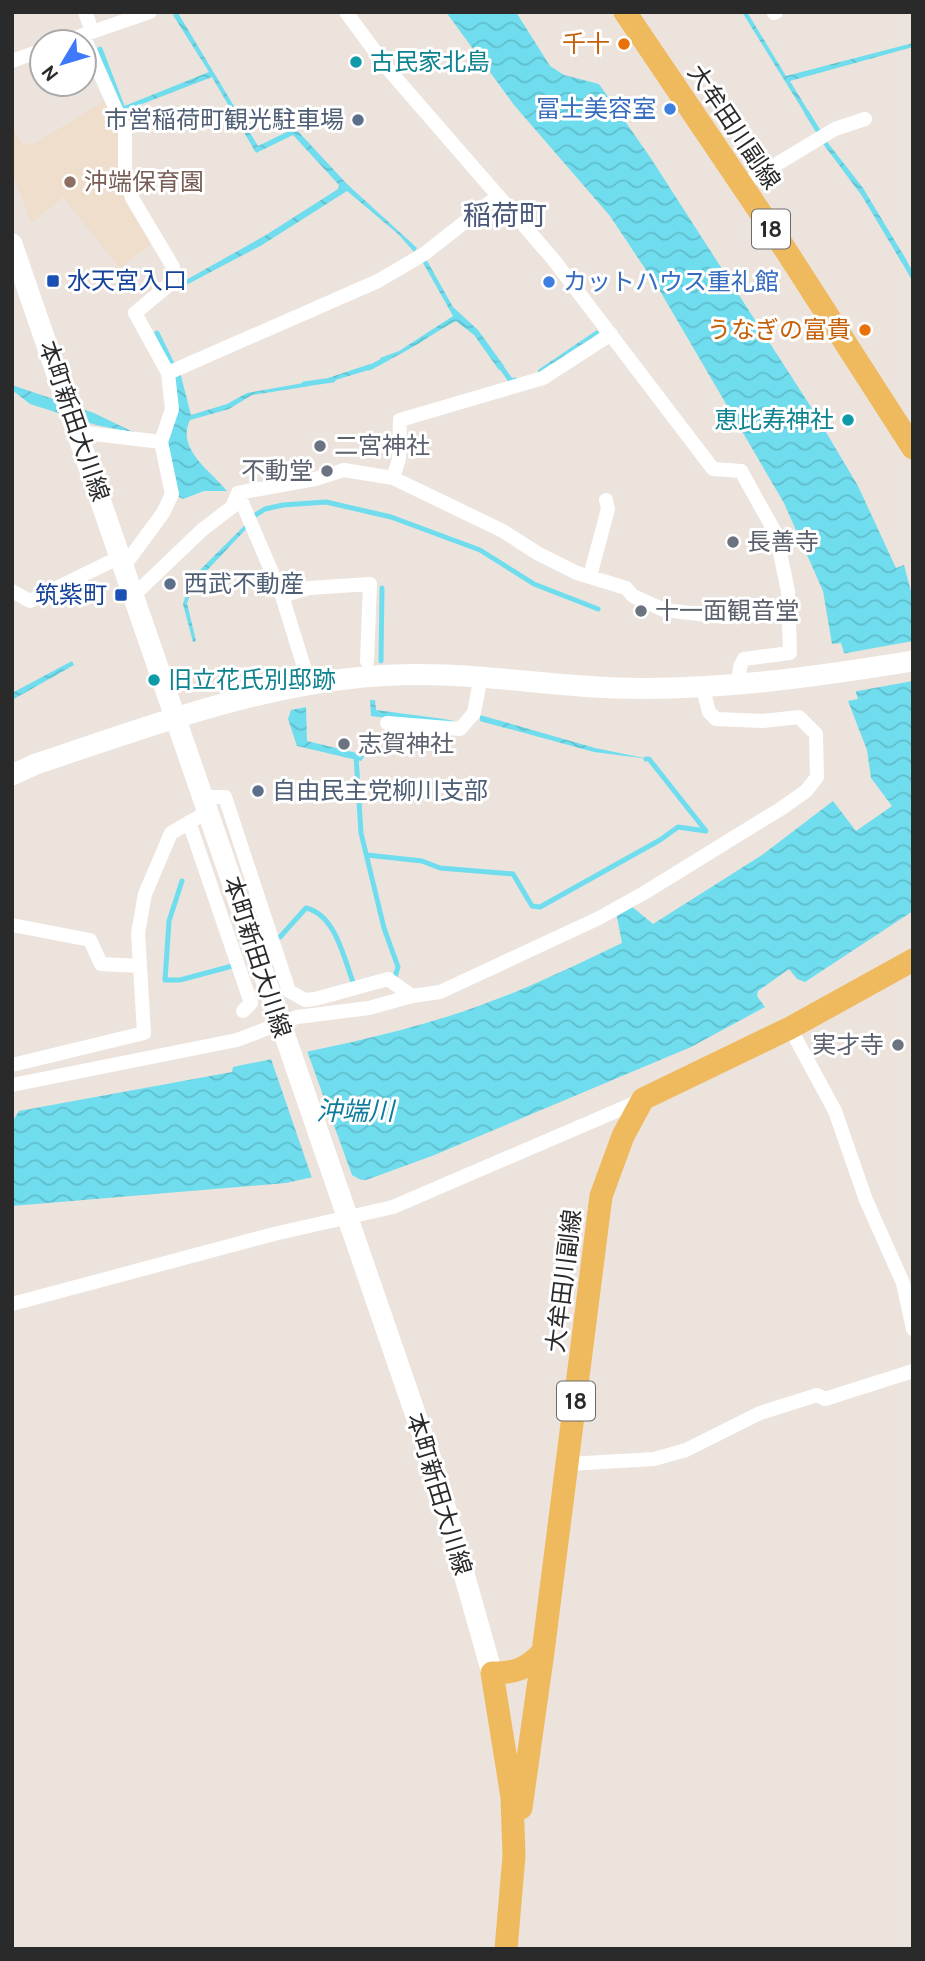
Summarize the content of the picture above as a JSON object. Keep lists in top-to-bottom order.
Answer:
{
  "streets": {
    "main road": ["大牟田川副線", "18", "本町新田大川線"]
  },
  "districts": ["稲荷町"],
  "water": ["沖端川"],
  "places": {
    "other": [
      "千十",
      "古民家北島",
      "冨士美容室",
      "市営稲荷町観光駐車場",
      "沖端保育園",
      "カットハウス重礼館",
      "うなぎの富貴",
      "恵比寿神社",
      "二宮神社",
      "不動堂",
      "長善寺",
      "西武不動産",
      "十一面観音堂",
      "旧立花氏別邸跡",
      "志賀神社",
      "自由民主党柳川支部",
      "実才寺"
    ],
    "transit": ["水天宮入口", "筑紫町"]
  },
  "north": "bottom left"
}
